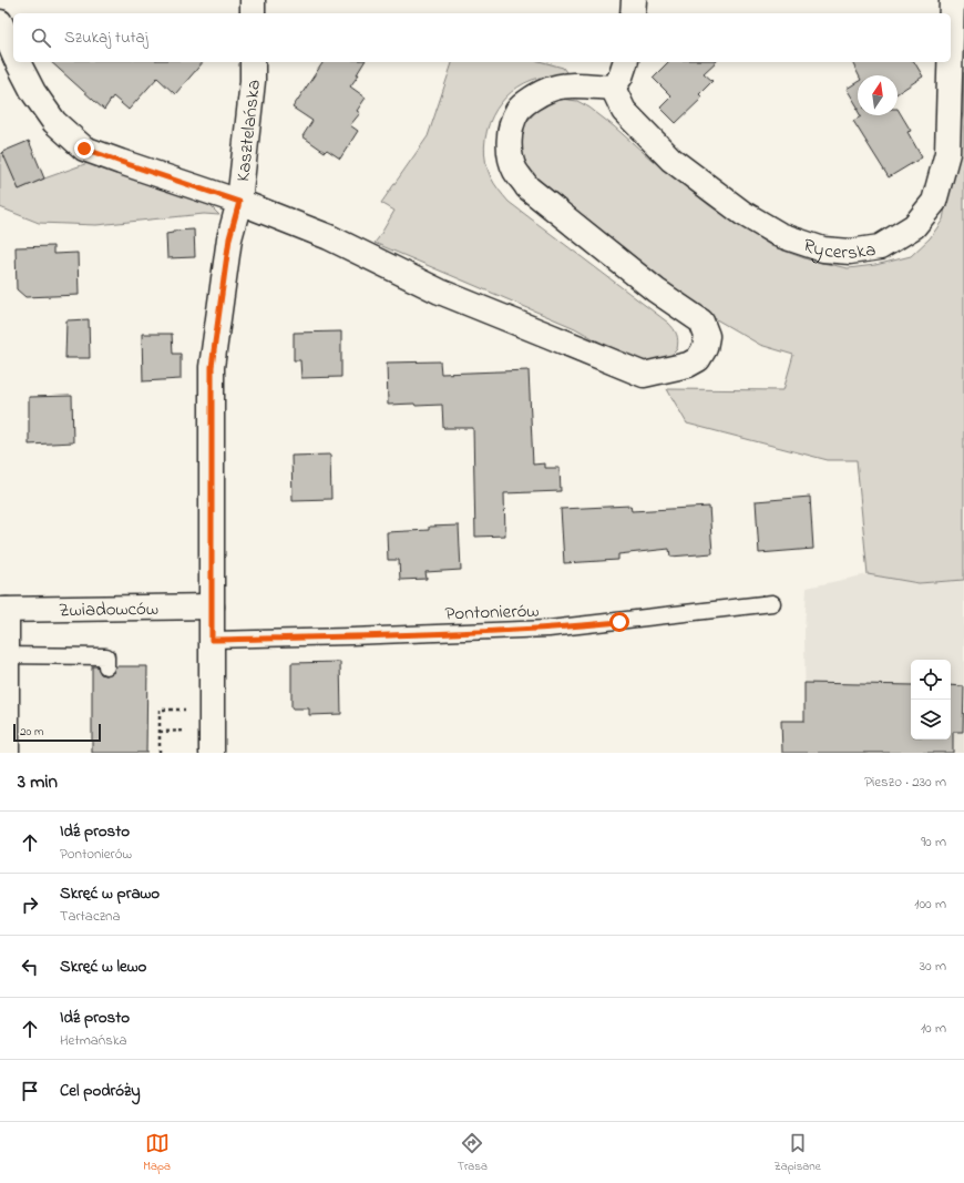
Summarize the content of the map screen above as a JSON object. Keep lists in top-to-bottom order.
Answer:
{
  "streets": {
    "street": ["Kasztelańska", "Rycerska", "Zwiadowców"],
    "lane": ["Pontonierów"]
  },
  "crossings": [
    ["Kasztelańska", "Zwiadowców"],
    ["Kasztelańska", "Pontonierów"]
  ],
  "scale_bar": "20 m",
  "north": "top",
  "page": {
    "search": "Szukaj tutaj",
    "scale": "20 m",
    "heading": ["3 min", "Pieszo · 230 m"],
    "list": [
      ["Idź prosto", "Pontonierów", "90 m"],
      ["Skręć w prawo", "Tartaczna", "100 m"],
      ["Skręć w lewo", "30 m"],
      ["Idź prosto", "Hetmańska", "10 m"],
      "Cel podróży"
    ],
    "nav": ["Mapa", "Trasa", "Zapisane"]
  }
}
